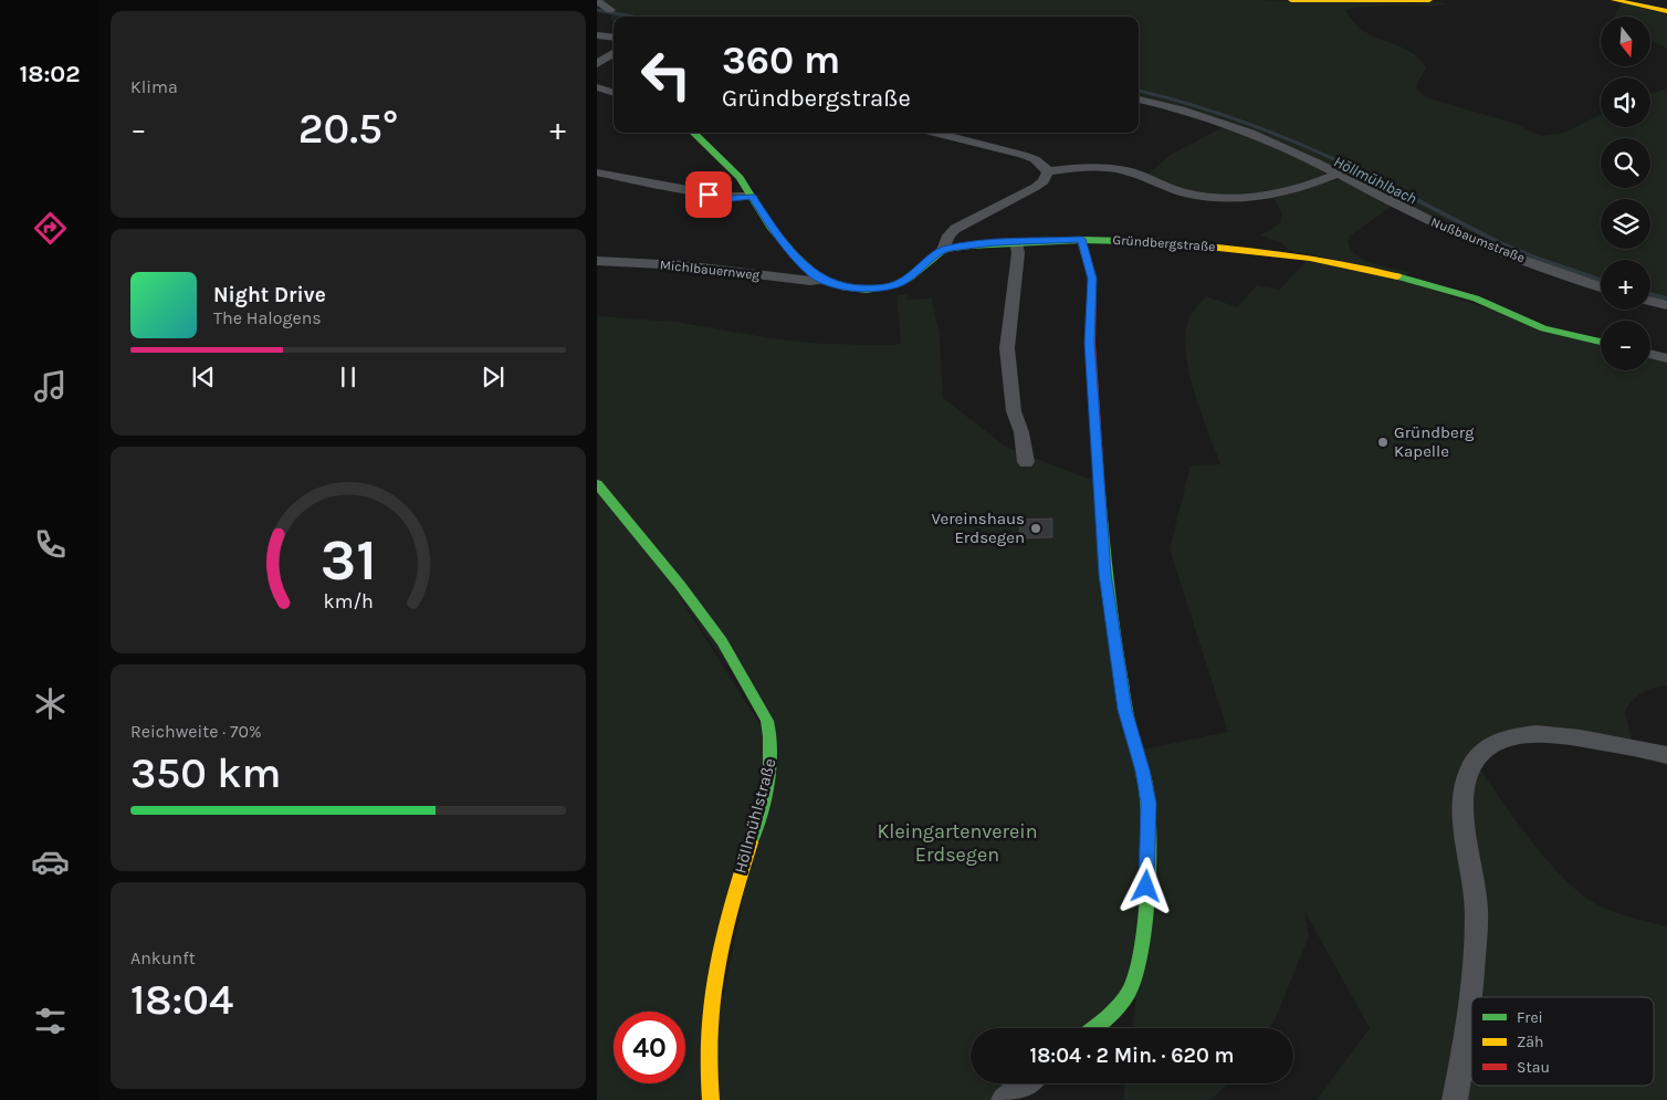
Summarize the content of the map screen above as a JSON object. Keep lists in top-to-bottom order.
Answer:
{
  "streets": {
    "street": [
      "Nußbaumstraße",
      "Gründbergstraße",
      "Michlbauernweg",
      "Höllmühlstraße"
    ]
  },
  "crossings": [
    ["Gründbergstraße", "Michlbauernweg"]
  ],
  "water": ["Höllmühlbach"],
  "parks": ["Kleingartenverein Erdsegen"],
  "places": ["Gründberg Kapelle", "Vereinshaus Erdsegen"],
  "legend": ["Frei", "Zäh", "Stau"],
  "north": "bottom",
  "page": {
    "tabs": "18:02",
    "tile": [
      "Klima",
      ["Reichweite · 70%", "350 km"],
      ["Ankunft", "18:04"]
    ],
    "map_buttons": ["+", "−"],
    "turn": ["360 m", "Gründbergstraße"],
    "heat": ["−", "20.5°", "+"],
    "song": ["Night Drive", "The Halogens"],
    "limit": "40",
    "trip": "18:04 · 2 Min. · 620 m",
    "gauge": ["31", "km/h"]
  }
}
